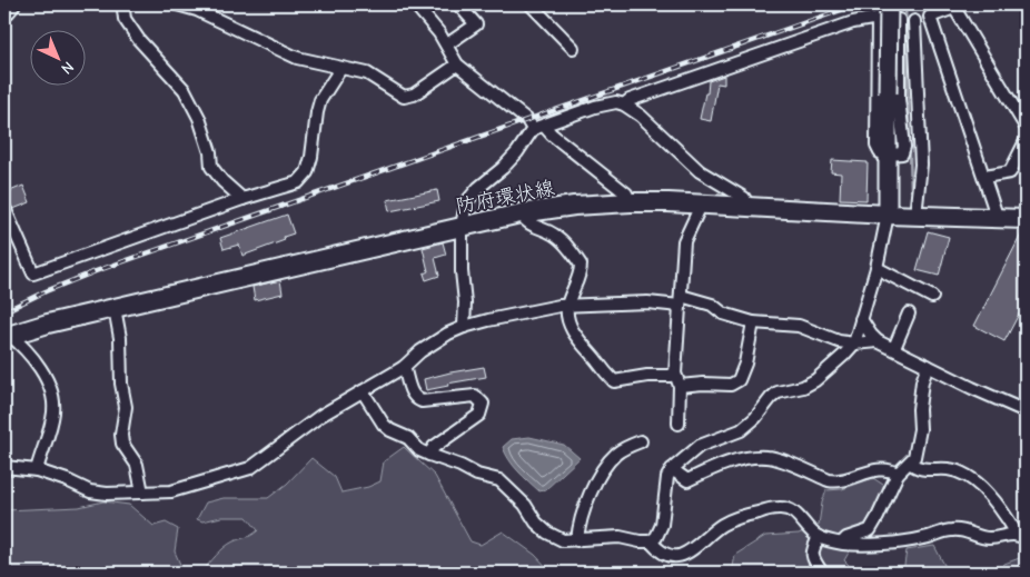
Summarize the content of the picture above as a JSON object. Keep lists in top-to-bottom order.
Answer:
{
  "streets": {
    "main road": ["防府環状線"]
  },
  "north": "bottom right"
}
